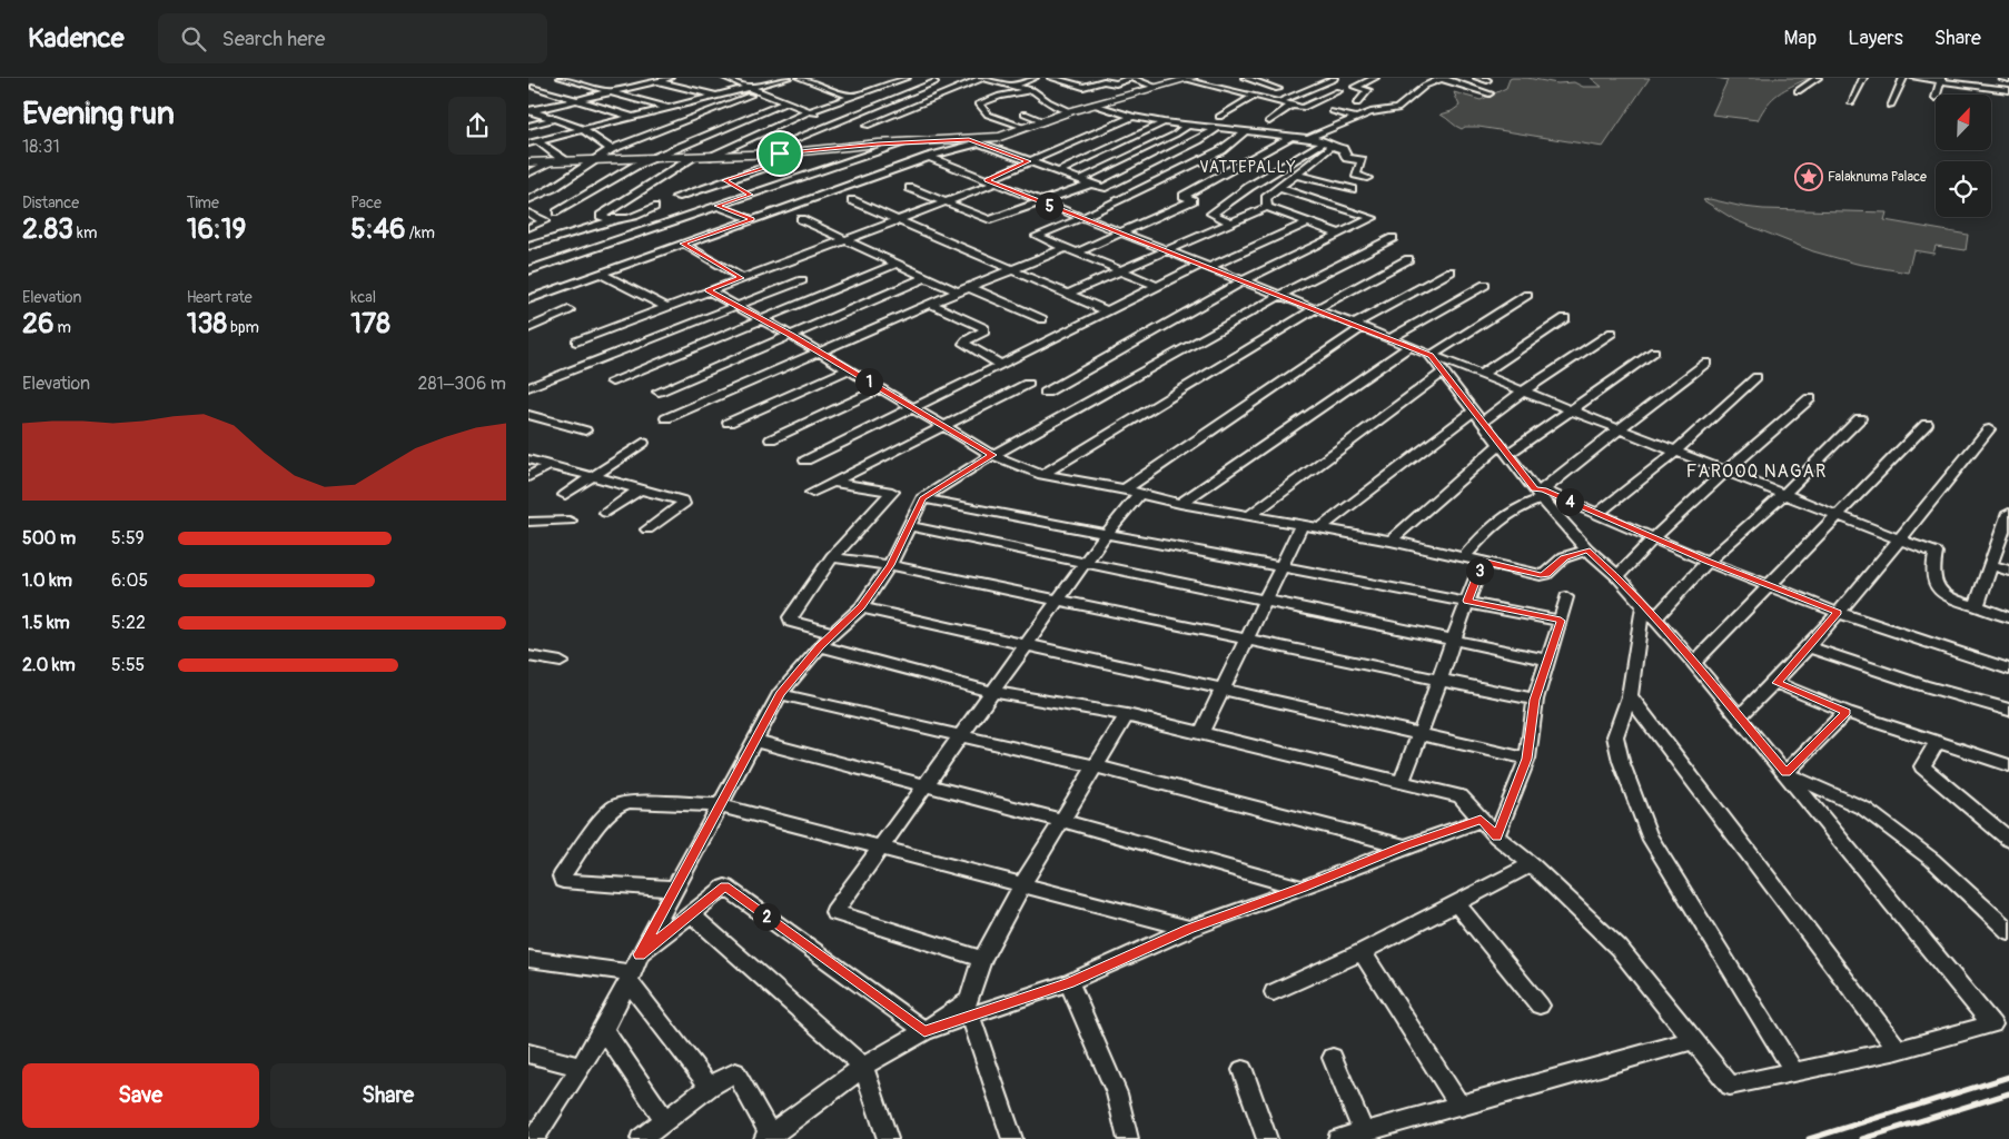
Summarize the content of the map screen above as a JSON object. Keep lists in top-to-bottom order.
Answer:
{
  "districts": ["VATTEPALLY", "FAROOQ NAGAR"],
  "places": {
    "place": ["Falaknuma Palace"]
  },
  "north": "top right",
  "page": {
    "header": "Kadence",
    "search": "Search here",
    "nav": ["Map", "Layers", "Share"],
    "heading": ["Evening run", "18:31"],
    "stats": [
      ["Distance", "2.83 km"],
      ["Time", "16:19"],
      ["Pace", "5:46 /km"],
      ["Elevation", "26 m"],
      ["Heart rate", "138 bpm"],
      ["kcal", "178"]
    ],
    "pins": [
      "5",
      "1",
      "4",
      "3",
      "2"
    ],
    "chart": ["Elevation", "281–306 m"],
    "list": [
      {
        "name": "500 m",
        "note": "5:59"
      },
      {
        "name": "1.0 km",
        "note": "6:05"
      },
      {
        "name": "1.5 km",
        "note": "5:22"
      },
      {
        "name": "2.0 km",
        "note": "5:55"
      }
    ],
    "buttons": ["Save", "Share"]
  }
}
